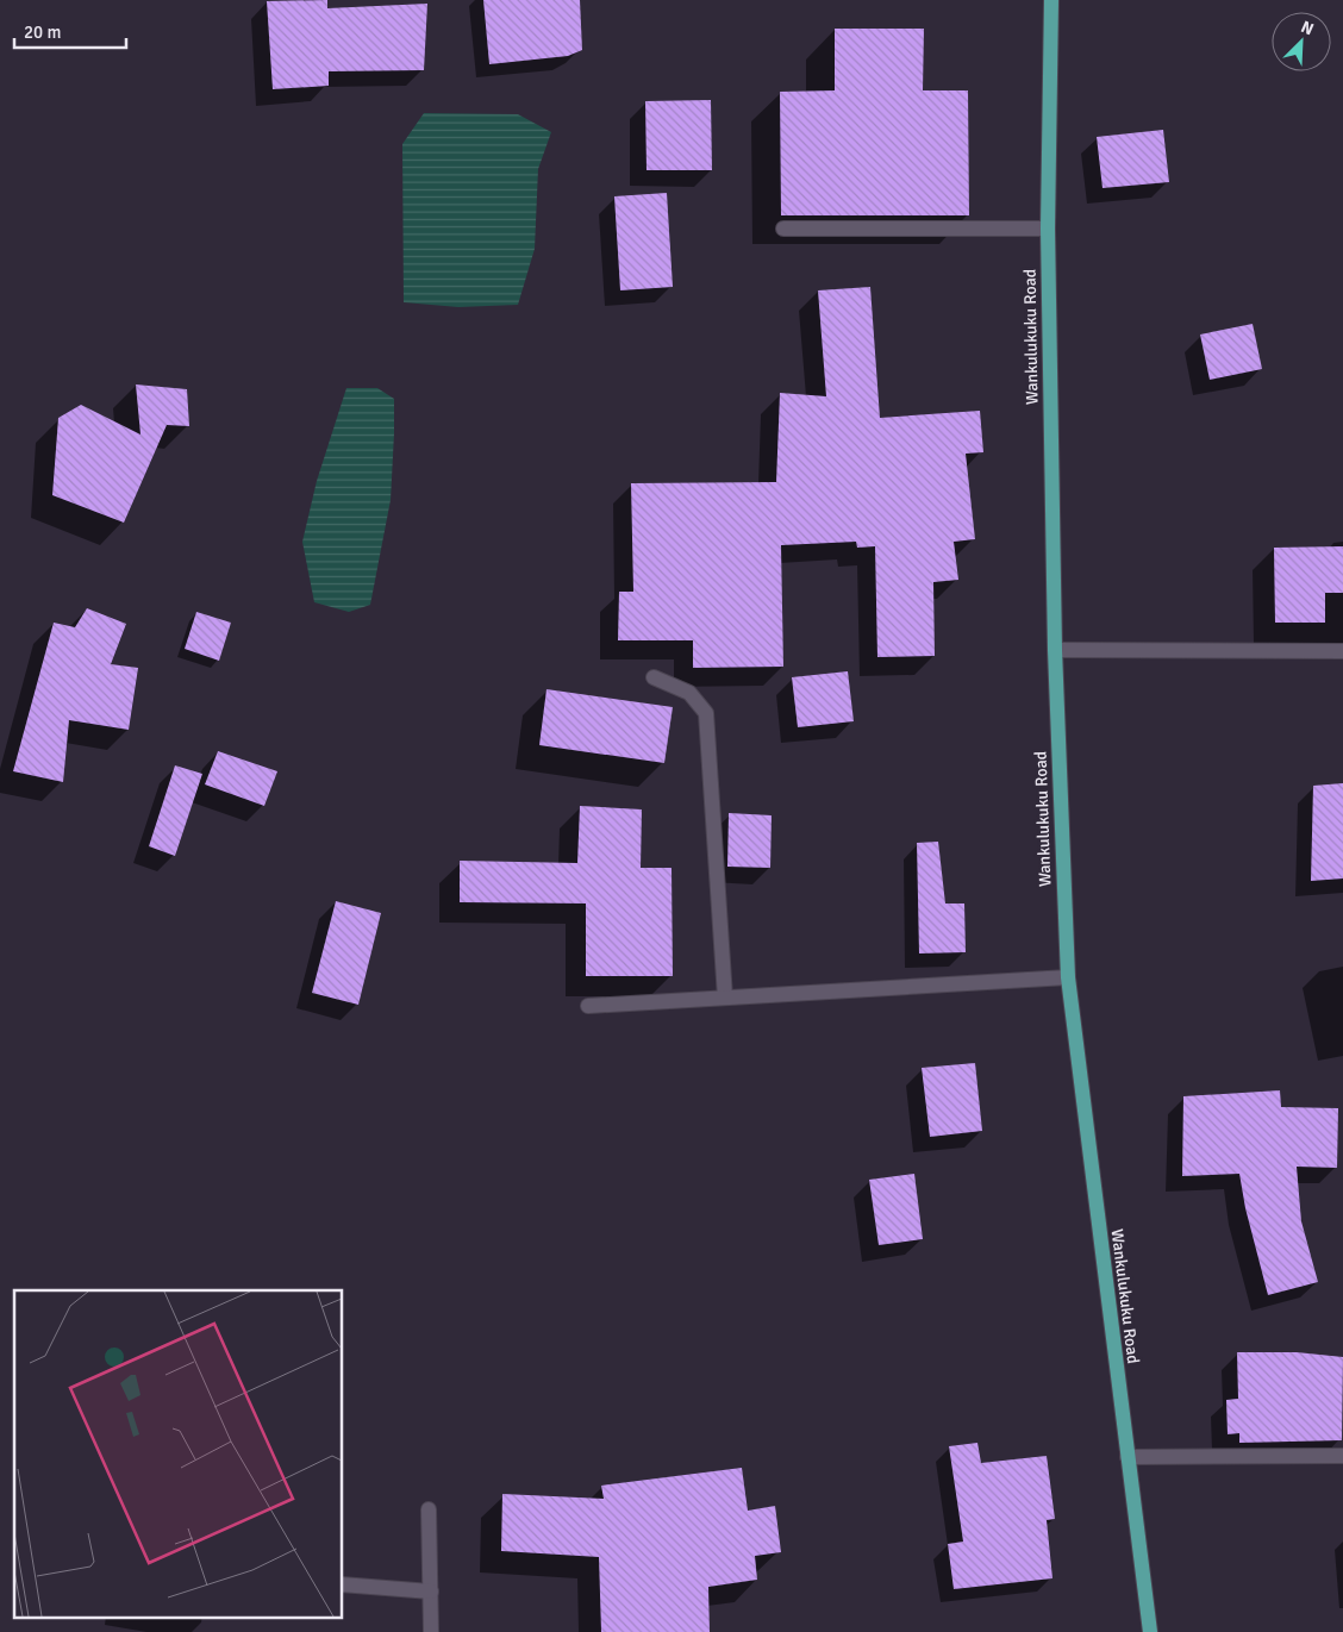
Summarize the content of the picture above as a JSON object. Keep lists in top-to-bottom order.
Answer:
{
  "streets": {
    "main road": ["Wankulukuku Road"]
  },
  "scale_bar": "20 m",
  "north": "top right"
}
